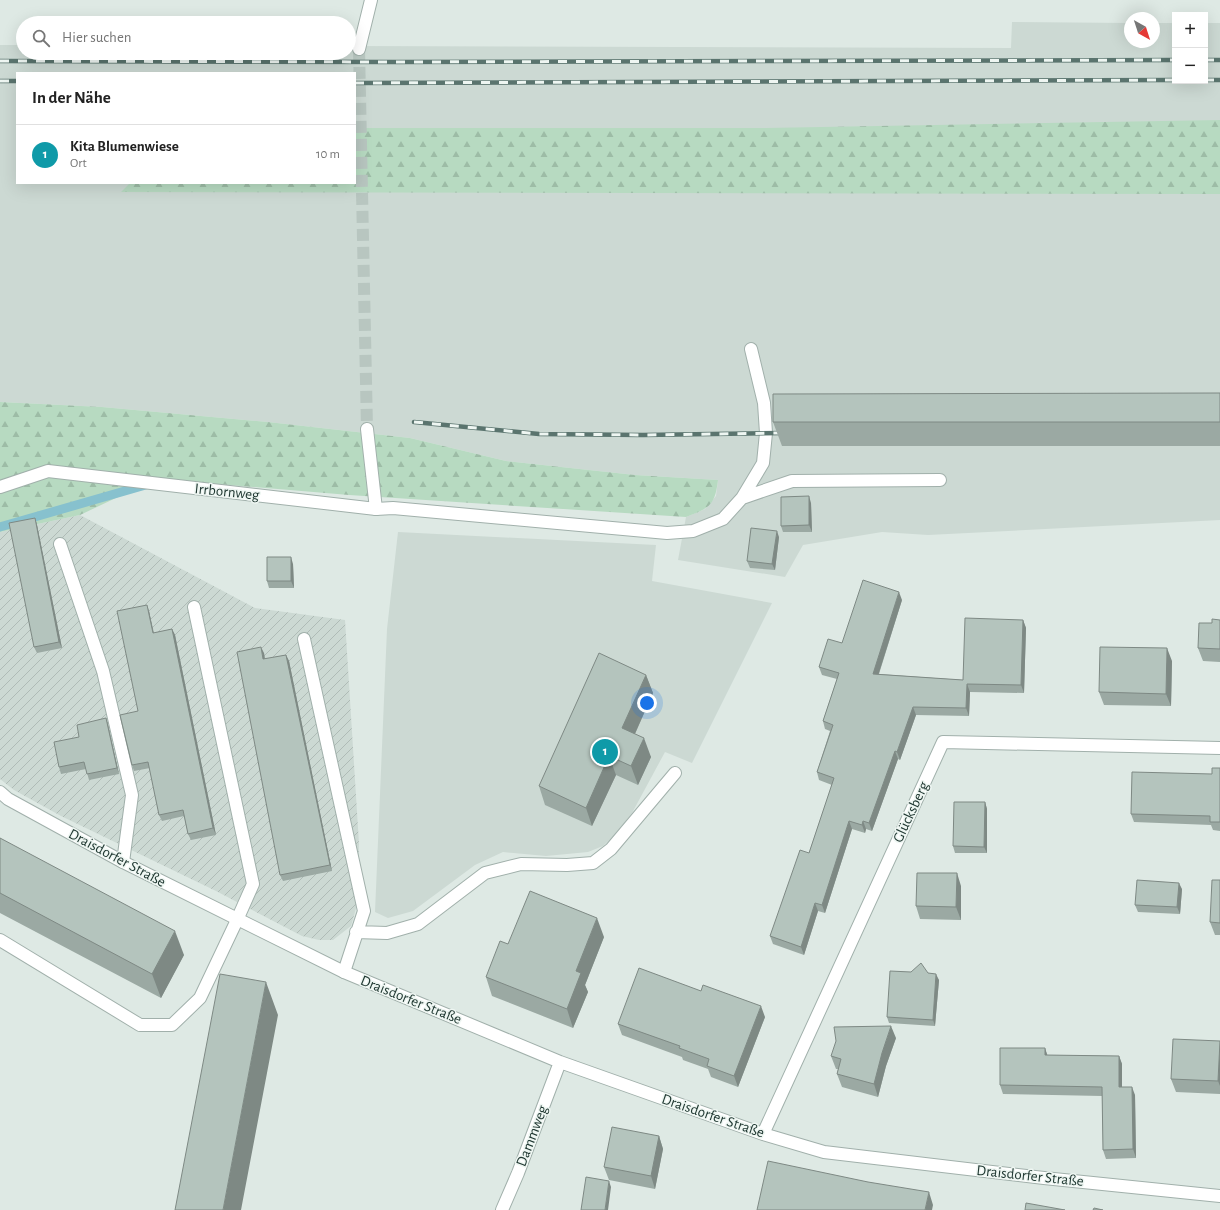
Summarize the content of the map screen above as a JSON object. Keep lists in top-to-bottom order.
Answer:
{
  "streets": {
    "street": [
      "Irrbornweg",
      "Glücksberg",
      "Draisdorfer Straße",
      "Dammweg"
    ]
  },
  "crossings": [
    ["Glücksberg", "Draisdorfer Straße"],
    ["Draisdorfer Straße", "Dammweg"]
  ],
  "north": "bottom right",
  "page": {
    "map_buttons": ["+", "−"],
    "search": "Hier suchen",
    "heading": "In der Nähe",
    "list": [
      {
        "mark": "1",
        "name": "Kita Blumenwiese",
        "note": "Ort",
        "value": "10 m"
      }
    ],
    "pins": "1"
  }
}
